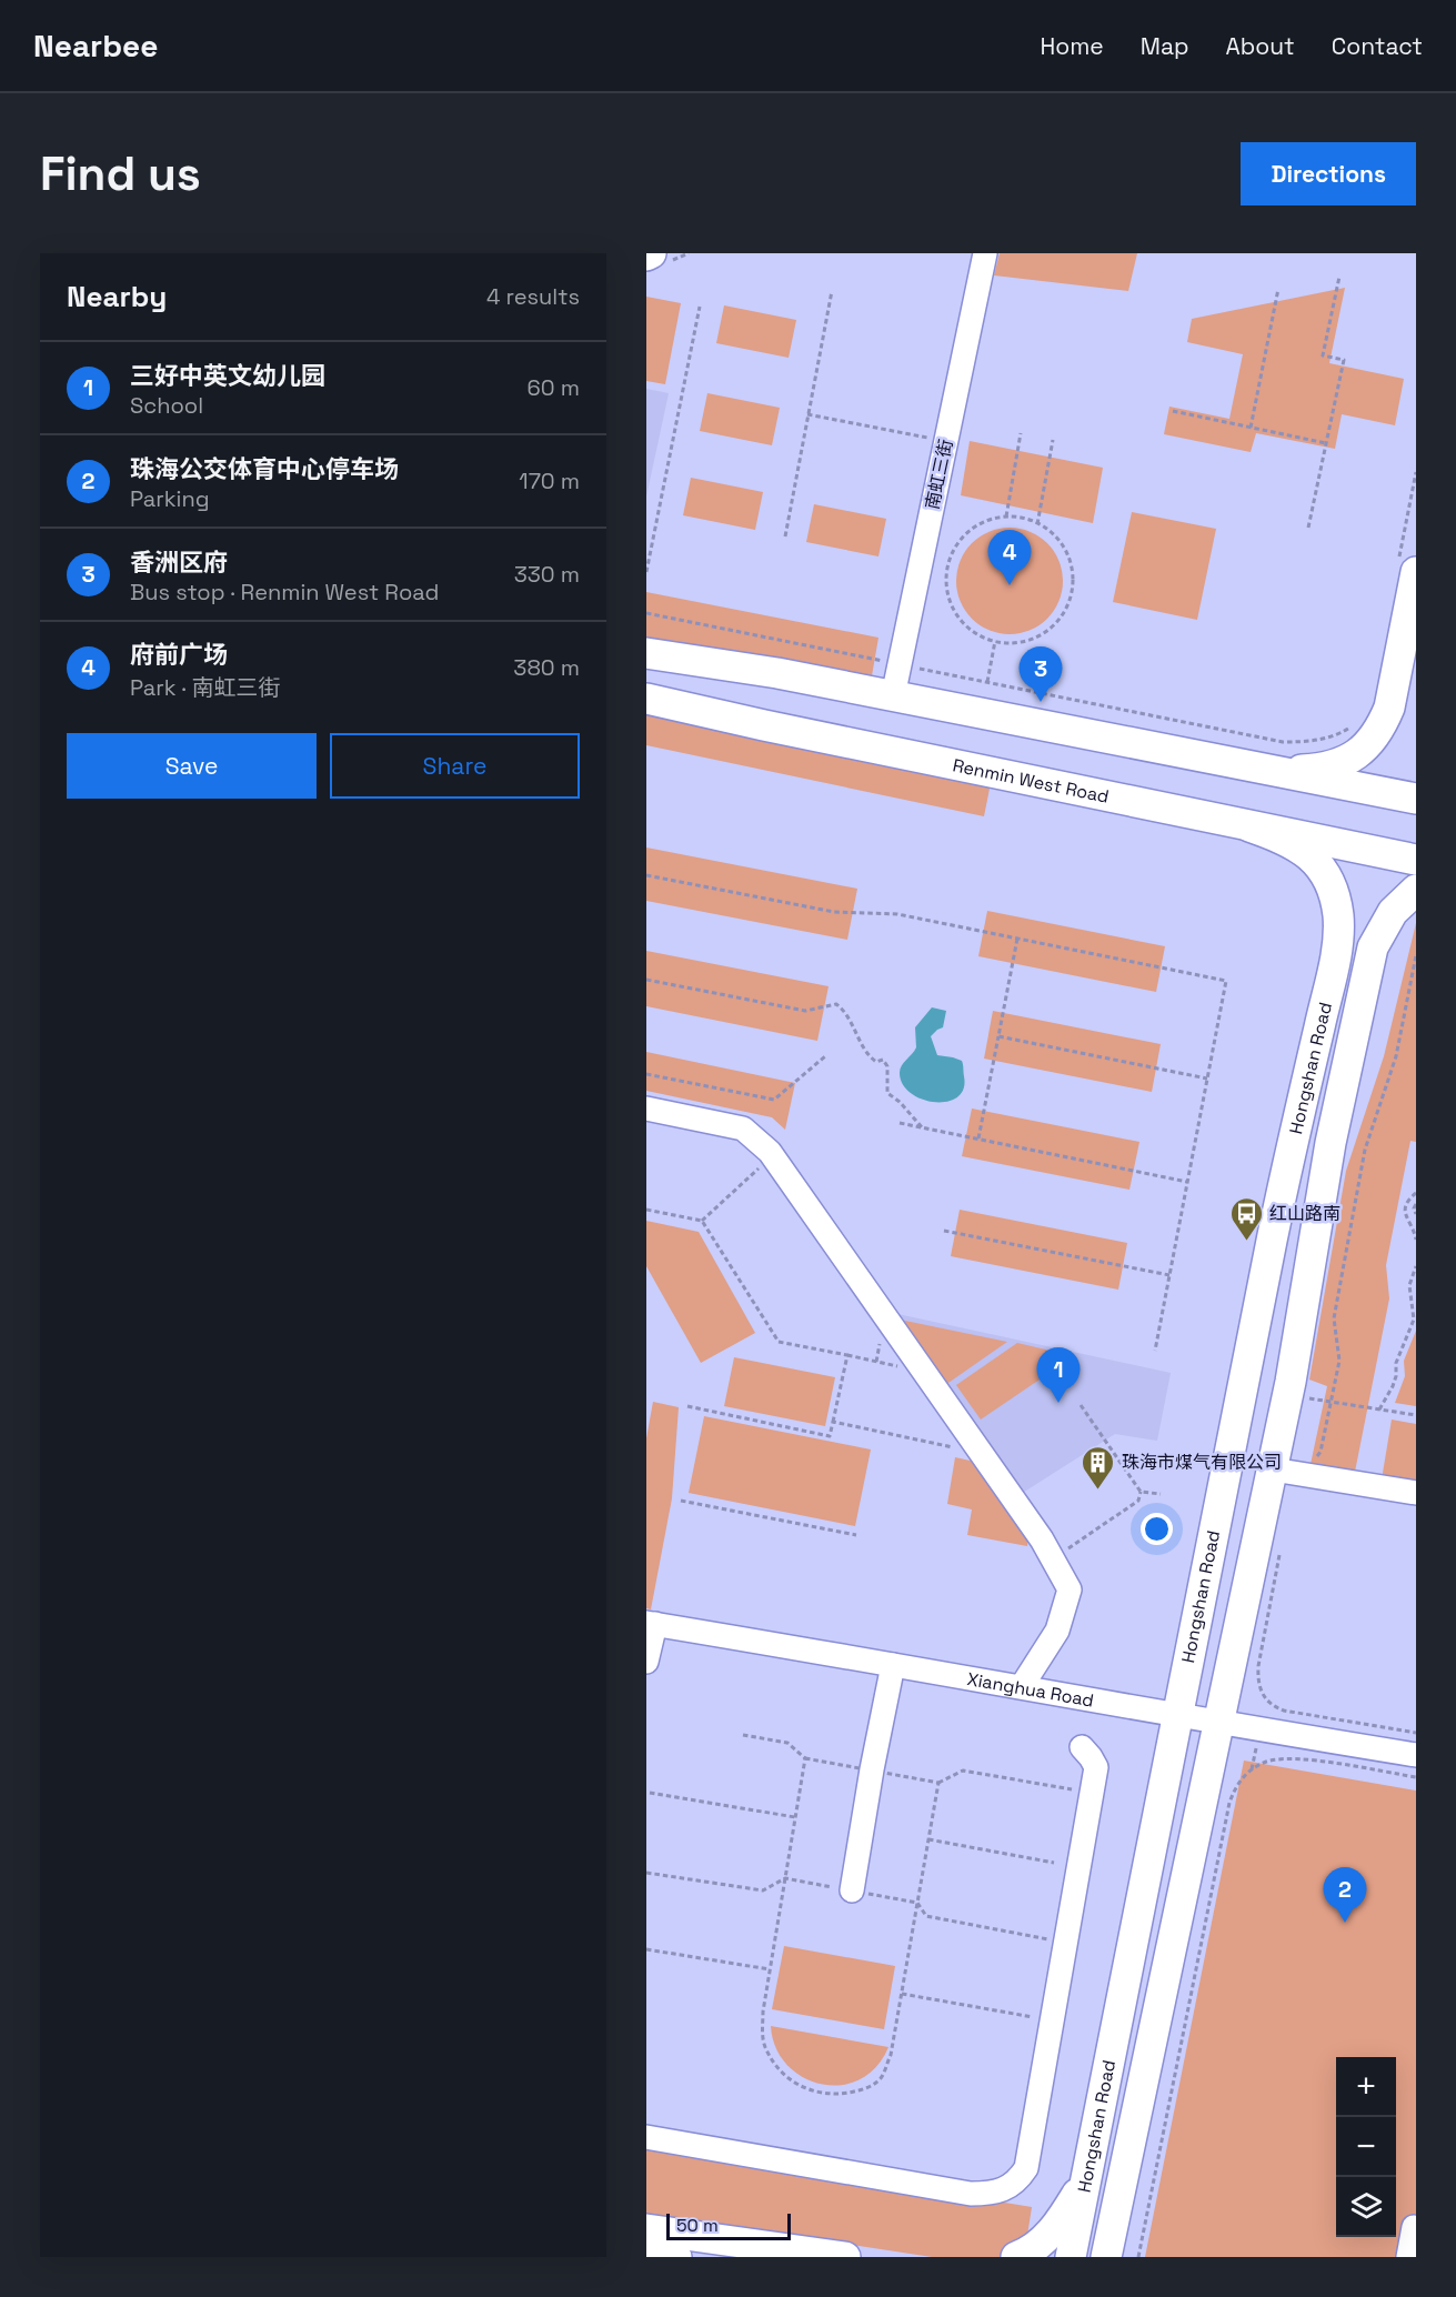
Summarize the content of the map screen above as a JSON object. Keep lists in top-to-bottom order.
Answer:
{
  "streets": {
    "main road": ["Renmin West Road", "Hongshan Road"],
    "street": ["南虹三街", "Xianghua Road"]
  },
  "crossings": [
    ["Renmin West Road", "Hongshan Road"],
    ["Hongshan Road", "Xianghua Road"]
  ],
  "places": {
    "bus stop": ["红山路南"],
    "building": ["珠海市煤气有限公司"]
  },
  "scale_bar": "50 m",
  "page": {
    "header": "Nearbee",
    "nav": [
      "Home",
      "Map",
      "About",
      "Contact"
    ],
    "buttons": [
      "Directions",
      ["Save", "Share"]
    ],
    "title": "Find us",
    "heading": ["Nearby", "4 results"],
    "list": [
      {
        "mark": "1",
        "name": "三好中英文幼儿园",
        "note": "School",
        "value": "60 m"
      },
      {
        "mark": "2",
        "name": "珠海公交体育中心停车场",
        "note": "Parking",
        "value": "170 m"
      },
      {
        "mark": "3",
        "name": "香洲区府",
        "note": "Bus stop · Renmin West Road",
        "value": "330 m"
      },
      {
        "mark": "4",
        "name": "府前广场",
        "note": "Park · 南虹三街",
        "value": "380 m"
      }
    ],
    "pins": [
      "4",
      "3",
      "1",
      "2"
    ],
    "map_buttons": ["+", "−"],
    "scale": "50 m"
  }
}
